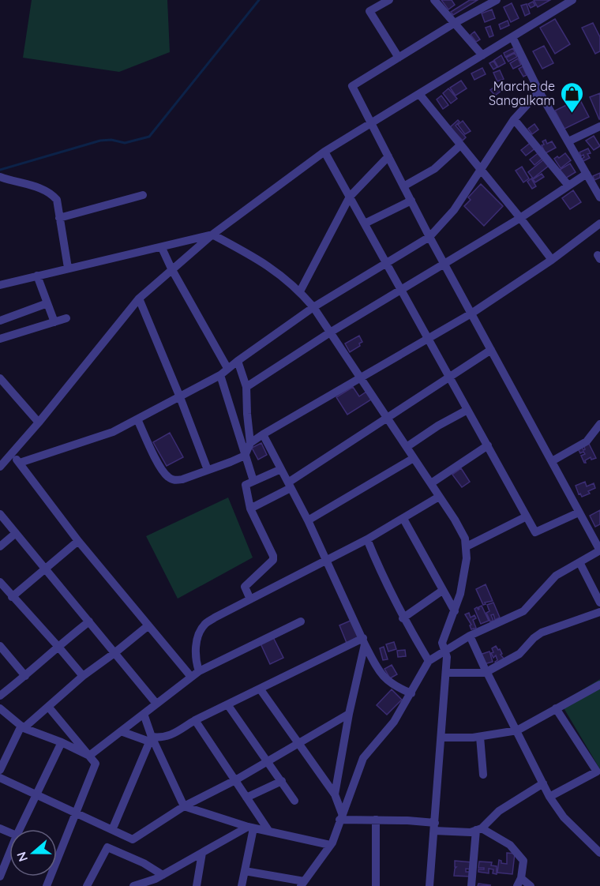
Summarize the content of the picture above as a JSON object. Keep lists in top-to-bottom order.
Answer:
{
  "places": {
    "shop": ["Marche de Sangalkam"]
  },
  "north": "left"
}
